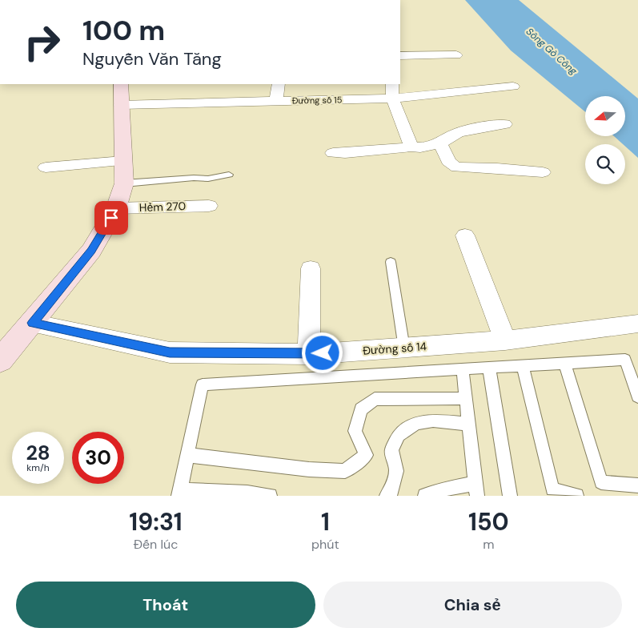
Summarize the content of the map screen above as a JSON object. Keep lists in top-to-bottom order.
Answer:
{
  "streets": {
    "street": ["Đường số 15", "Hẻm 270", "Đường số 14"]
  },
  "water": ["Sông Gò Công"],
  "north": "left",
  "page": {
    "turn": ["100 m", "Nguyễn Văn Tăng"],
    "speed": "28 km/h",
    "limit": "30",
    "eta": [
      "19:31",
      "Đến lúc",
      "1",
      "phút",
      "150",
      "m"
    ],
    "buttons": ["Thoát", "Chia sẻ"]
  }
}
